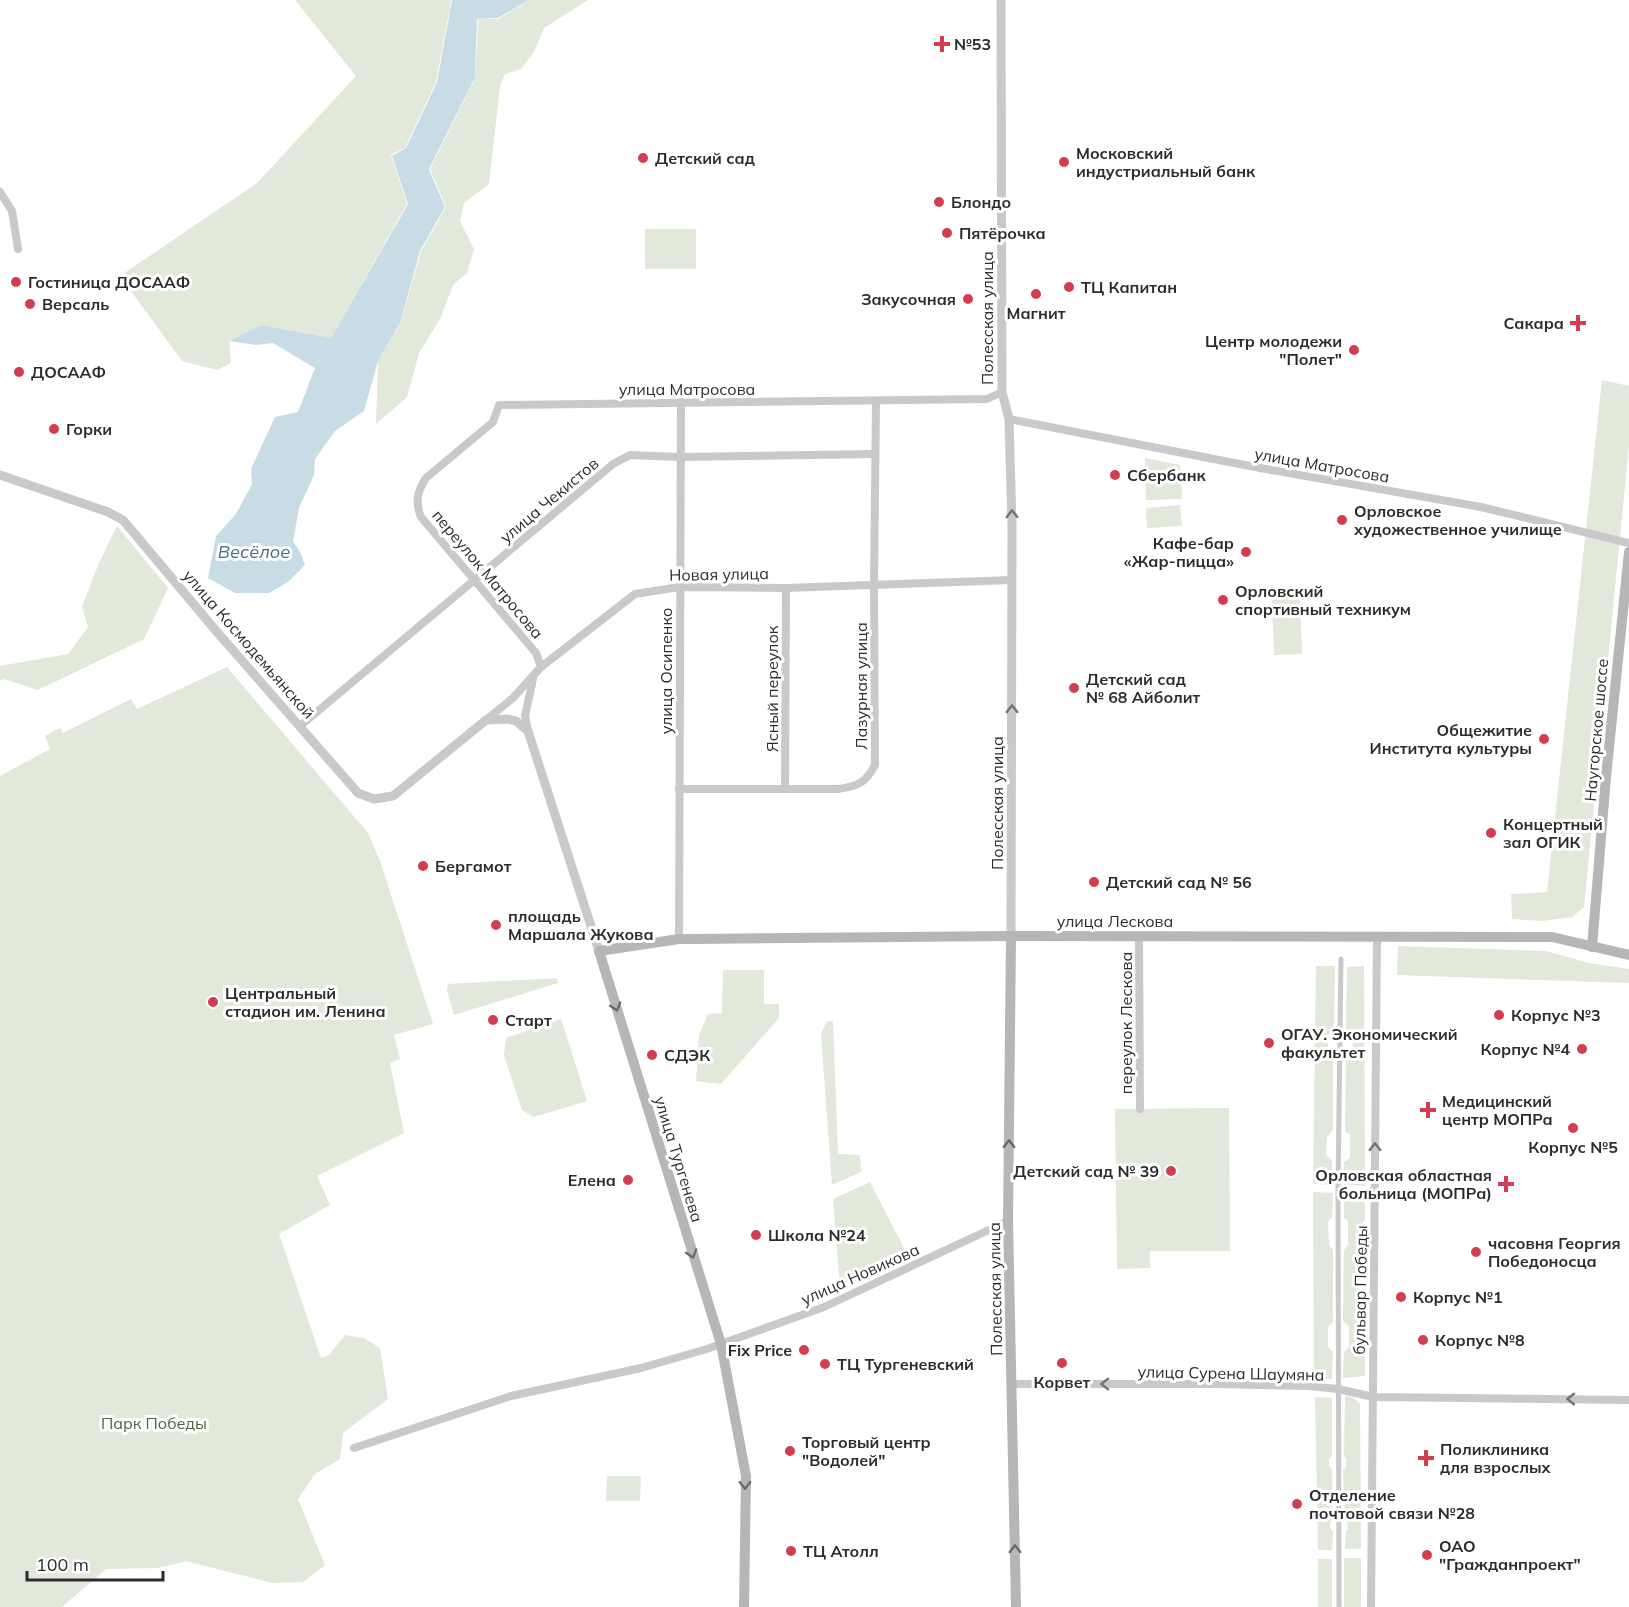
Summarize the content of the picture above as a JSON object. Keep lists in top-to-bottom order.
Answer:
{
  "streets": {
    "main road": [
      "Полесская улица",
      "Наугорское шоссе",
      "улица Лескова",
      "улица Тургенева"
    ],
    "street": [
      "улица Матросова",
      "улица Чекистов",
      "переулок Матросова",
      "Новая улица",
      "улица Космодемьянской",
      "улица Осипенко",
      "Лазурная улица",
      "Ясный переулок",
      "переулок Лескова",
      "улица Новикова",
      "бульвар Победы",
      "улица Сурена Шаумяна"
    ]
  },
  "crossings": [
    ["Полесская улица", "улица Матросова"],
    ["Полесская улица", "Новая улица"],
    ["Полесская улица", "улица Лескова"],
    ["Полесская улица", "улица Новикова"],
    ["Полесская улица", "улица Сурена Шаумяна"],
    ["улица Матросова", "переулок Матросова"],
    ["улица Матросова", "улица Осипенко"],
    ["улица Матросова", "Лазурная улица"],
    ["улица Чекистов", "переулок Матросова"],
    ["улица Чекистов", "улица Космодемьянской"],
    ["улица Чекистов", "улица Осипенко"],
    ["улица Чекистов", "Лазурная улица"],
    ["переулок Матросова", "Новая улица"],
    ["Новая улица", "улица Космодемьянской"],
    ["Новая улица", "улица Осипенко"],
    ["Новая улица", "Лазурная улица"],
    ["Новая улица", "Ясный переулок"],
    ["улица Осипенко", "Лазурная улица"],
    ["улица Осипенко", "улица Лескова"],
    ["Лазурная улица", "Ясный переулок"],
    ["Наугорское шоссе", "улица Лескова"],
    ["улица Лескова", "переулок Лескова"],
    ["улица Лескова", "улица Тургенева"],
    ["улица Лескова", "бульвар Победы"],
    ["улица Тургенева", "улица Новикова"],
    ["бульвар Победы", "улица Сурена Шаумяна"]
  ],
  "one_way": ["Полесская улица", "улица Тургенева", "улица Сурена Шаумяна"],
  "water": ["Весёлое"],
  "parks": ["Парк Победы"],
  "places": {
    "health": [
      "№53",
      "Сакара",
      "Медицинский центр МОПРа",
      "Орловская областная больница (МОПРа)",
      "Поликлиника для взрослых"
    ],
    "other": [
      "Детский сад",
      "Московский индустриальный банк",
      "Блондо",
      "Пятёрочка",
      "Гостиница ДОСААФ",
      "ТЦ Капитан",
      "Магнит",
      "Закусочная",
      "Версаль",
      "Центр молодежи \"Полет\"",
      "ДОСААФ",
      "Горки",
      "Сбербанк",
      "Орловское художественное училище",
      "Кафе-бар «Жар-пицца»",
      "Орловский спортивный техникум",
      "Детский сад № 68 Айболит",
      "Общежитие Института культуры",
      "Концертный зал ОГИК",
      "Бергамот",
      "Детский сад № 56",
      "площадь Маршала Жукова",
      "Центральный стадион им. Ленина",
      "Корпус №3",
      "Старт",
      "ОГАУ. Экономический факультет",
      "Корпус №4",
      "СДЭК",
      "Корпус №5",
      "Детский сад № 39",
      "Елена",
      "Школа №24",
      "часовня Георгия Победоносца",
      "Корпус №1",
      "Корпус №8",
      "Fix Price",
      "Корвет",
      "ТЦ Тургеневский",
      "Торговый центр \"Водолей\"",
      "Отделение почтовой связи №28",
      "ТЦ Атолл",
      "ОАО \"Гражданпроект\""
    ]
  },
  "scale_bar": "100 m"
}
